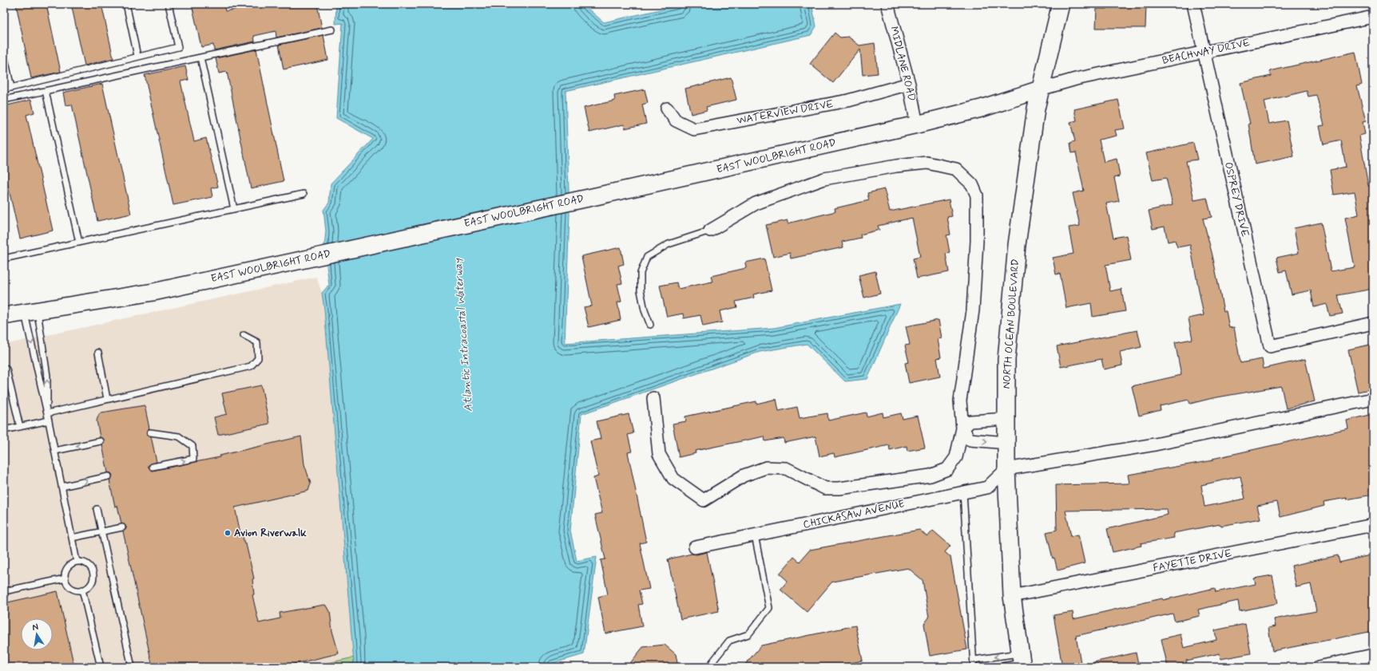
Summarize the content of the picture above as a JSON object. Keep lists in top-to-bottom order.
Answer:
{
  "streets": {
    "main road": ["EAST WOOLBRIGHT ROAD", "NORTH OCEAN BOULEVARD"],
    "street": [
      "BEACHWAY DRIVE",
      "MIDLANE ROAD",
      "WATERVIEW DRIVE",
      "OSPREY DRIVE",
      "CHICKASAW AVENUE",
      "FAYETTE DRIVE"
    ]
  },
  "crossings": [
    ["BEACHWAY DRIVE", "EAST WOOLBRIGHT ROAD"],
    ["BEACHWAY DRIVE", "OSPREY DRIVE"],
    ["BEACHWAY DRIVE", "NORTH OCEAN BOULEVARD"],
    ["MIDLANE ROAD", "WATERVIEW DRIVE"],
    ["MIDLANE ROAD", "EAST WOOLBRIGHT ROAD"],
    ["EAST WOOLBRIGHT ROAD", "NORTH OCEAN BOULEVARD"],
    ["NORTH OCEAN BOULEVARD", "CHICKASAW AVENUE"],
    ["NORTH OCEAN BOULEVARD", "FAYETTE DRIVE"]
  ],
  "water": ["Atlantic Intracoastal Waterway"],
  "places": ["Avion Riverwalk"],
  "north": "top"
}
